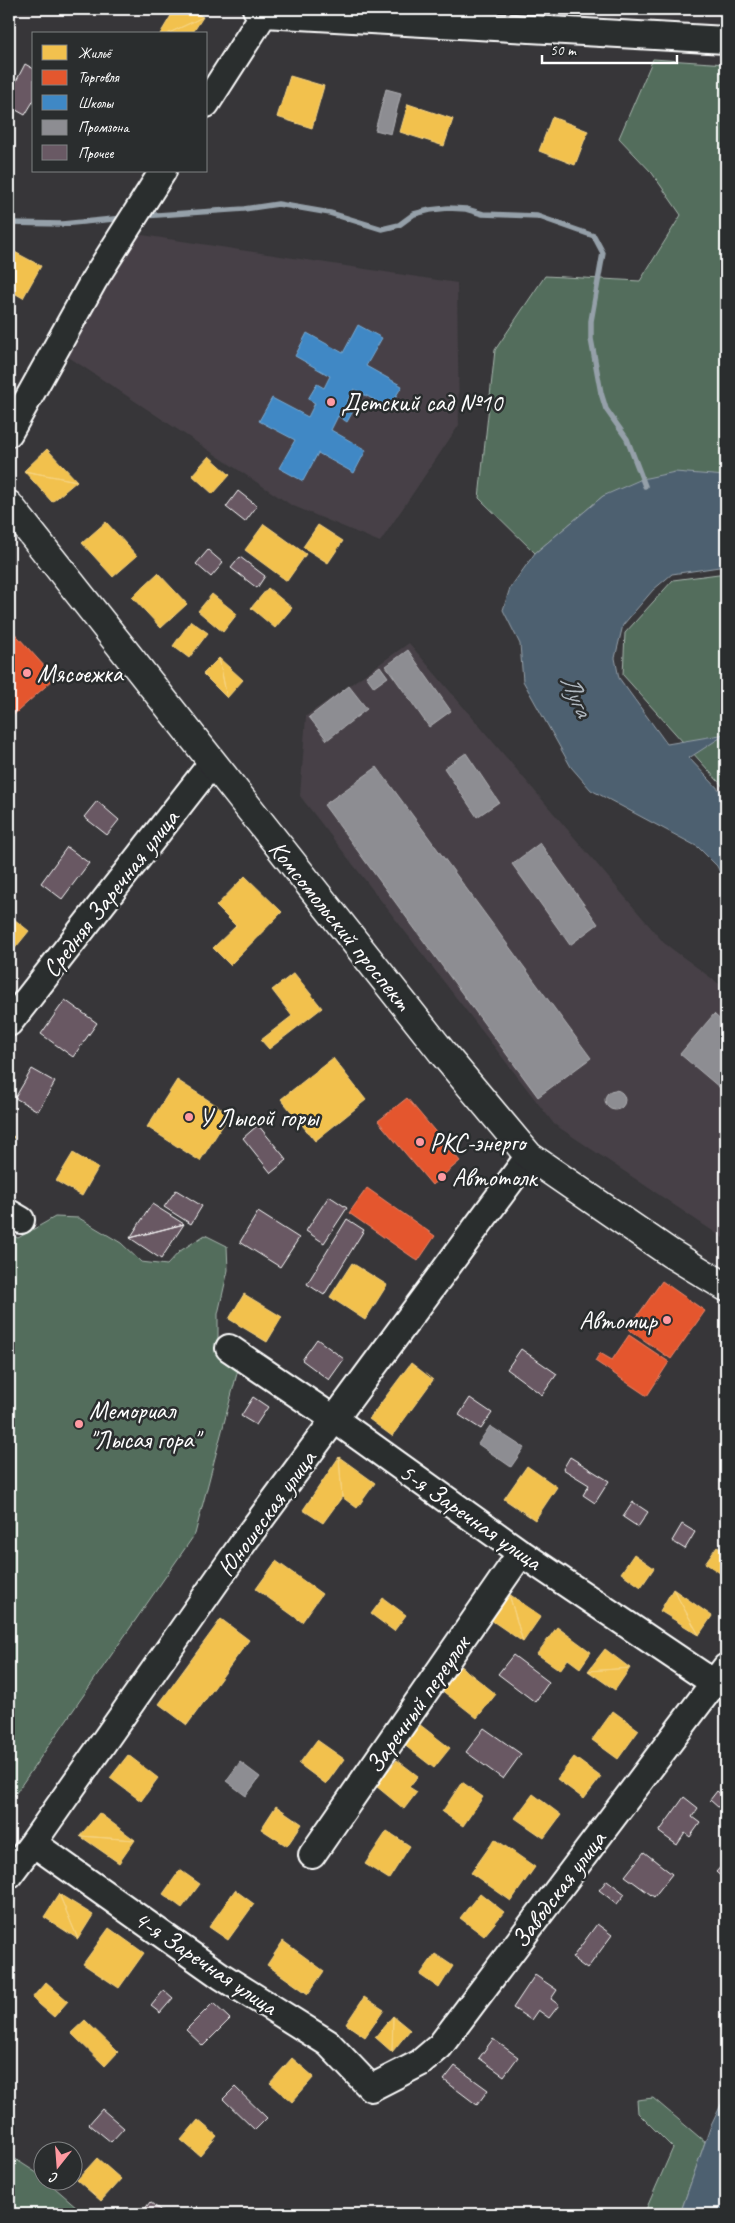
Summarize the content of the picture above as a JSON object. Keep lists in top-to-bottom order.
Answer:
{
  "streets": {
    "main road": ["Комсомольский проспект"],
    "street": [
      "Средняя Заречная улица",
      "Юношеская улица",
      "5-я Заречная улица",
      "Заречный переулок",
      "Заводская улица",
      "4-я Заречная улица"
    ]
  },
  "crossings": [
    ["Средняя Заречная улица", "Комсомольский проспект"],
    ["Комсомольский проспект", "Юношеская улица"],
    ["Юношеская улица", "5-я Заречная улица"],
    ["Юношеская улица", "4-я Заречная улица"],
    ["5-я Заречная улица", "Заречный переулок"],
    ["5-я Заречная улица", "Заводская улица"],
    ["Заводская улица", "4-я Заречная улица"]
  ],
  "water": ["Луга"],
  "places": [
    "Детский сад №10",
    "Мясоежка",
    "У Лысой горы",
    "РКС-энерго",
    "Автотолк",
    "Автомир",
    "Мемориал \"Лысая гора\""
  ],
  "legend": [
    "Жильё",
    "Торговля",
    "Школы",
    "Промзона",
    "Прочее"
  ],
  "scale_bar": "50 m",
  "north": "bottom"
}
